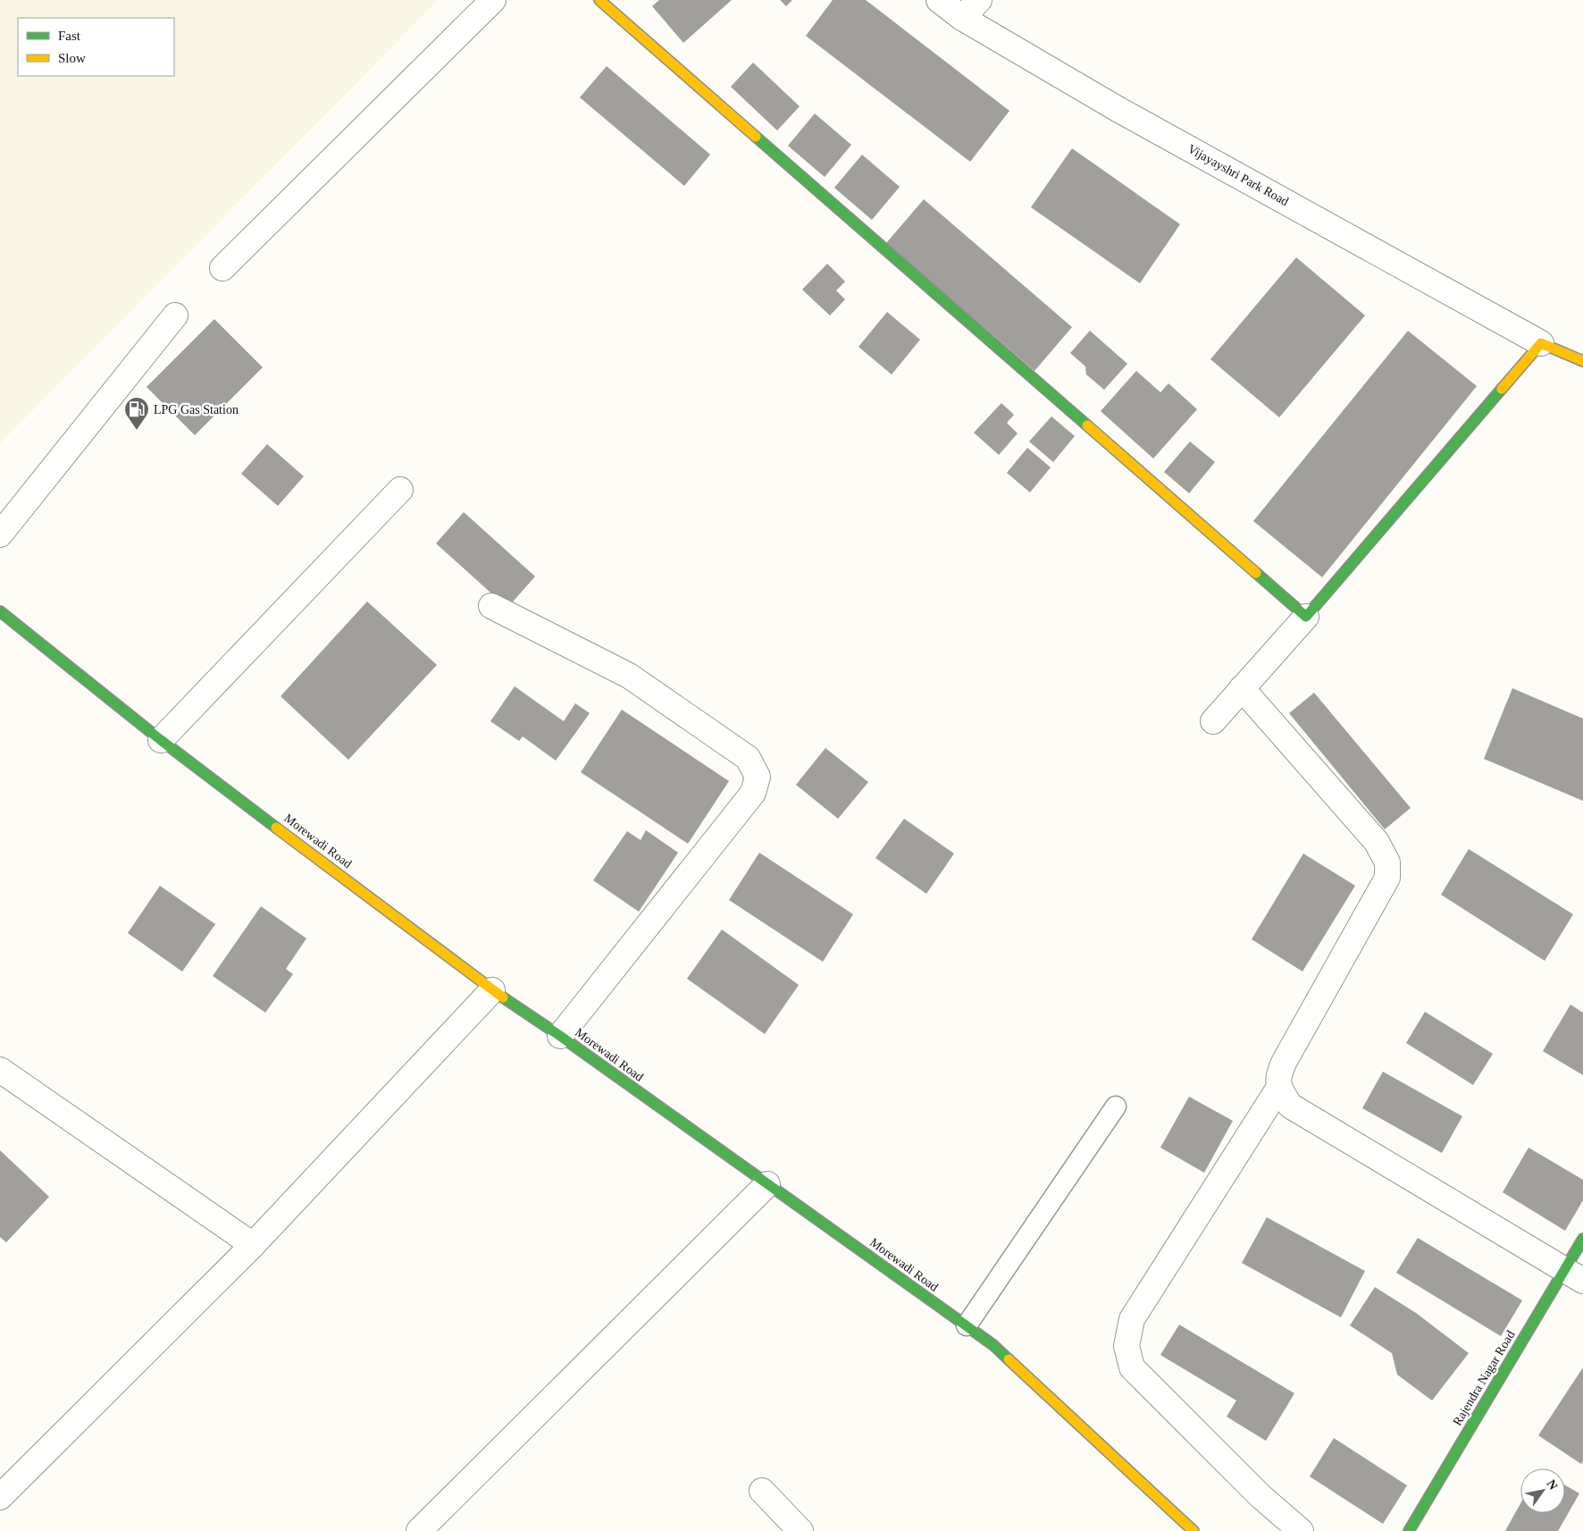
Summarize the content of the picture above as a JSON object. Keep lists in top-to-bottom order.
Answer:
{
  "streets": {
    "street": ["Vijayayshri Park Road", "Morewadi Road", "Rajendra Nagar Road"]
  },
  "places": {
    "fuel station": ["LPG Gas Station"]
  },
  "legend": ["Fast", "Slow"],
  "north": "top right"
}
